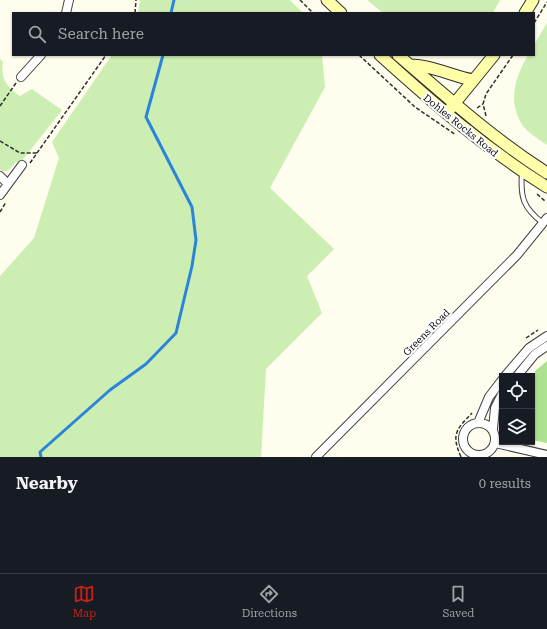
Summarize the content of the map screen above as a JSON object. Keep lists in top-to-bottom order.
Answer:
{
  "streets": {
    "main road": ["Dohles Rocks Road"],
    "street": ["Greens Road"]
  },
  "page": {
    "search": "Search here",
    "heading": ["Nearby", "0 results"],
    "nav": ["Map", "Directions", "Saved"]
  }
}
